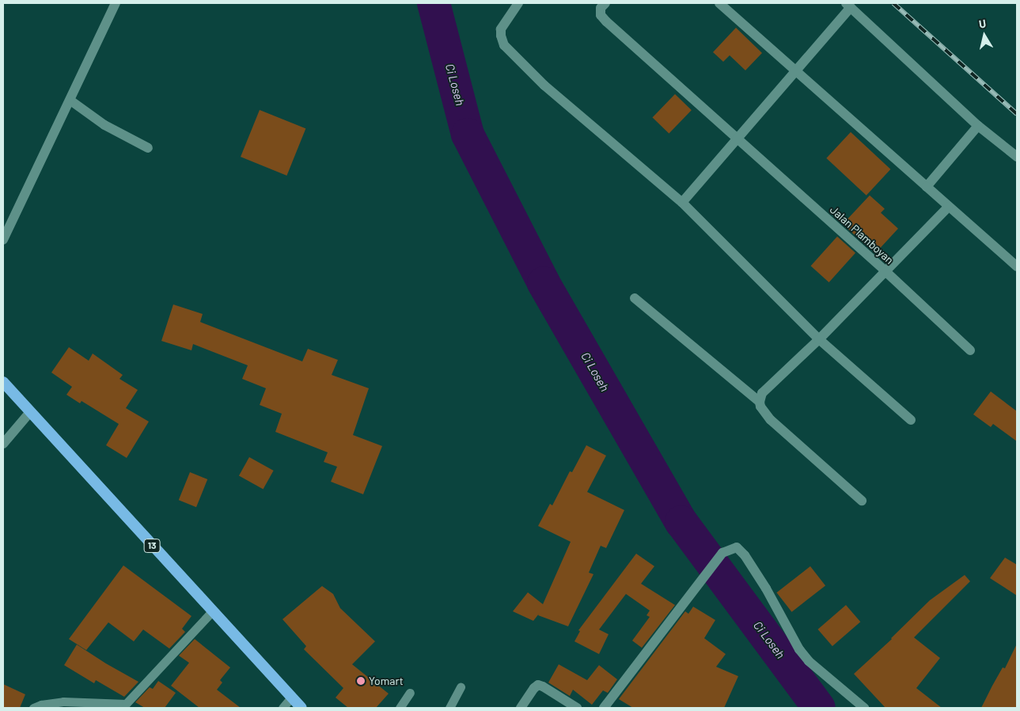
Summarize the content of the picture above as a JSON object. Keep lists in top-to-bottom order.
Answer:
{
  "streets": {
    "highway": ["13"],
    "street": ["Jalan Plamboyan"]
  },
  "water": ["Ci Loseh"],
  "places": ["Yomart"],
  "north": "top"
}
